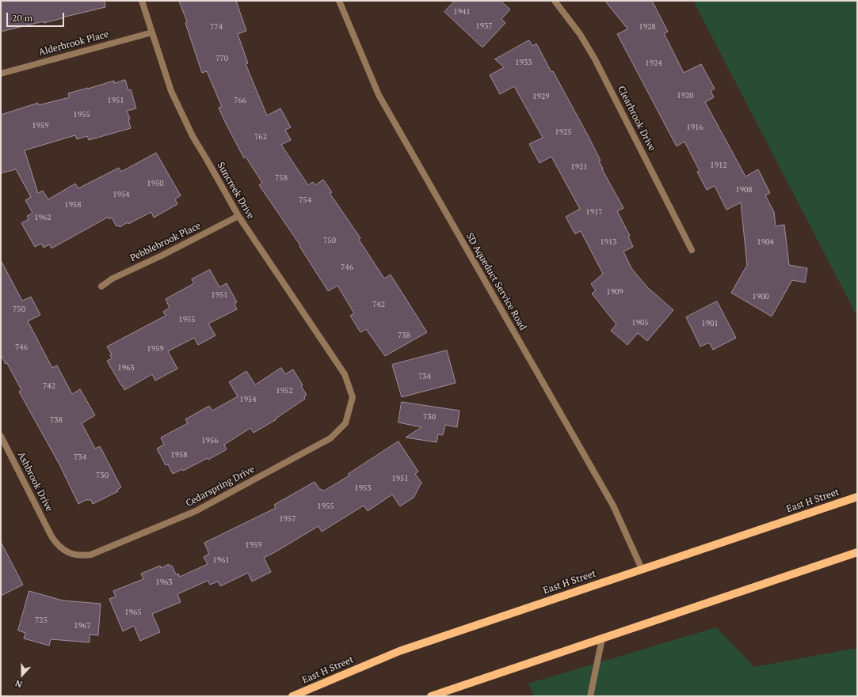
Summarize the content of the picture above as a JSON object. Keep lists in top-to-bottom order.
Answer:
{
  "streets": {
    "main road": ["East H Street"],
    "street": [
      "Alderbrook Place",
      "Clearbrook Drive",
      "Suncreek Drive",
      "Pebblebrook Place",
      "SD Aqueduct Service Road",
      "Ashbrook Drive",
      "Cedarspring Drive"
    ]
  },
  "crossings": [
    ["Alderbrook Place", "Suncreek Drive"],
    ["Suncreek Drive", "Pebblebrook Place"],
    ["Suncreek Drive", "Cedarspring Drive"],
    ["SD Aqueduct Service Road", "East H Street"],
    ["Ashbrook Drive", "Cedarspring Drive"]
  ],
  "house_numbers": [
    "1941",
    "1937",
    "774",
    "1928",
    "770",
    "1933",
    "1924",
    "1920",
    "1929",
    "1951",
    "766",
    "1955",
    "1959",
    "1916",
    "1925",
    "762",
    "1912",
    "1921",
    "758",
    "1950",
    "1908",
    "1954",
    "754",
    "1958",
    "1917",
    "1962",
    "750",
    "1913",
    "1904",
    "746",
    "1909",
    "1951",
    "1900",
    "742",
    "750",
    "1955",
    "1905",
    "1901",
    "738",
    "746",
    "1959",
    "1963",
    "734",
    "742",
    "1952",
    "1954",
    "730",
    "738",
    "1956",
    "1958",
    "734",
    "730",
    "1951",
    "1953",
    "1955",
    "1957",
    "1959",
    "1961",
    "1963",
    "1965",
    "725",
    "1967"
  ],
  "scale_bar": "20 m",
  "north": "bottom"
}
